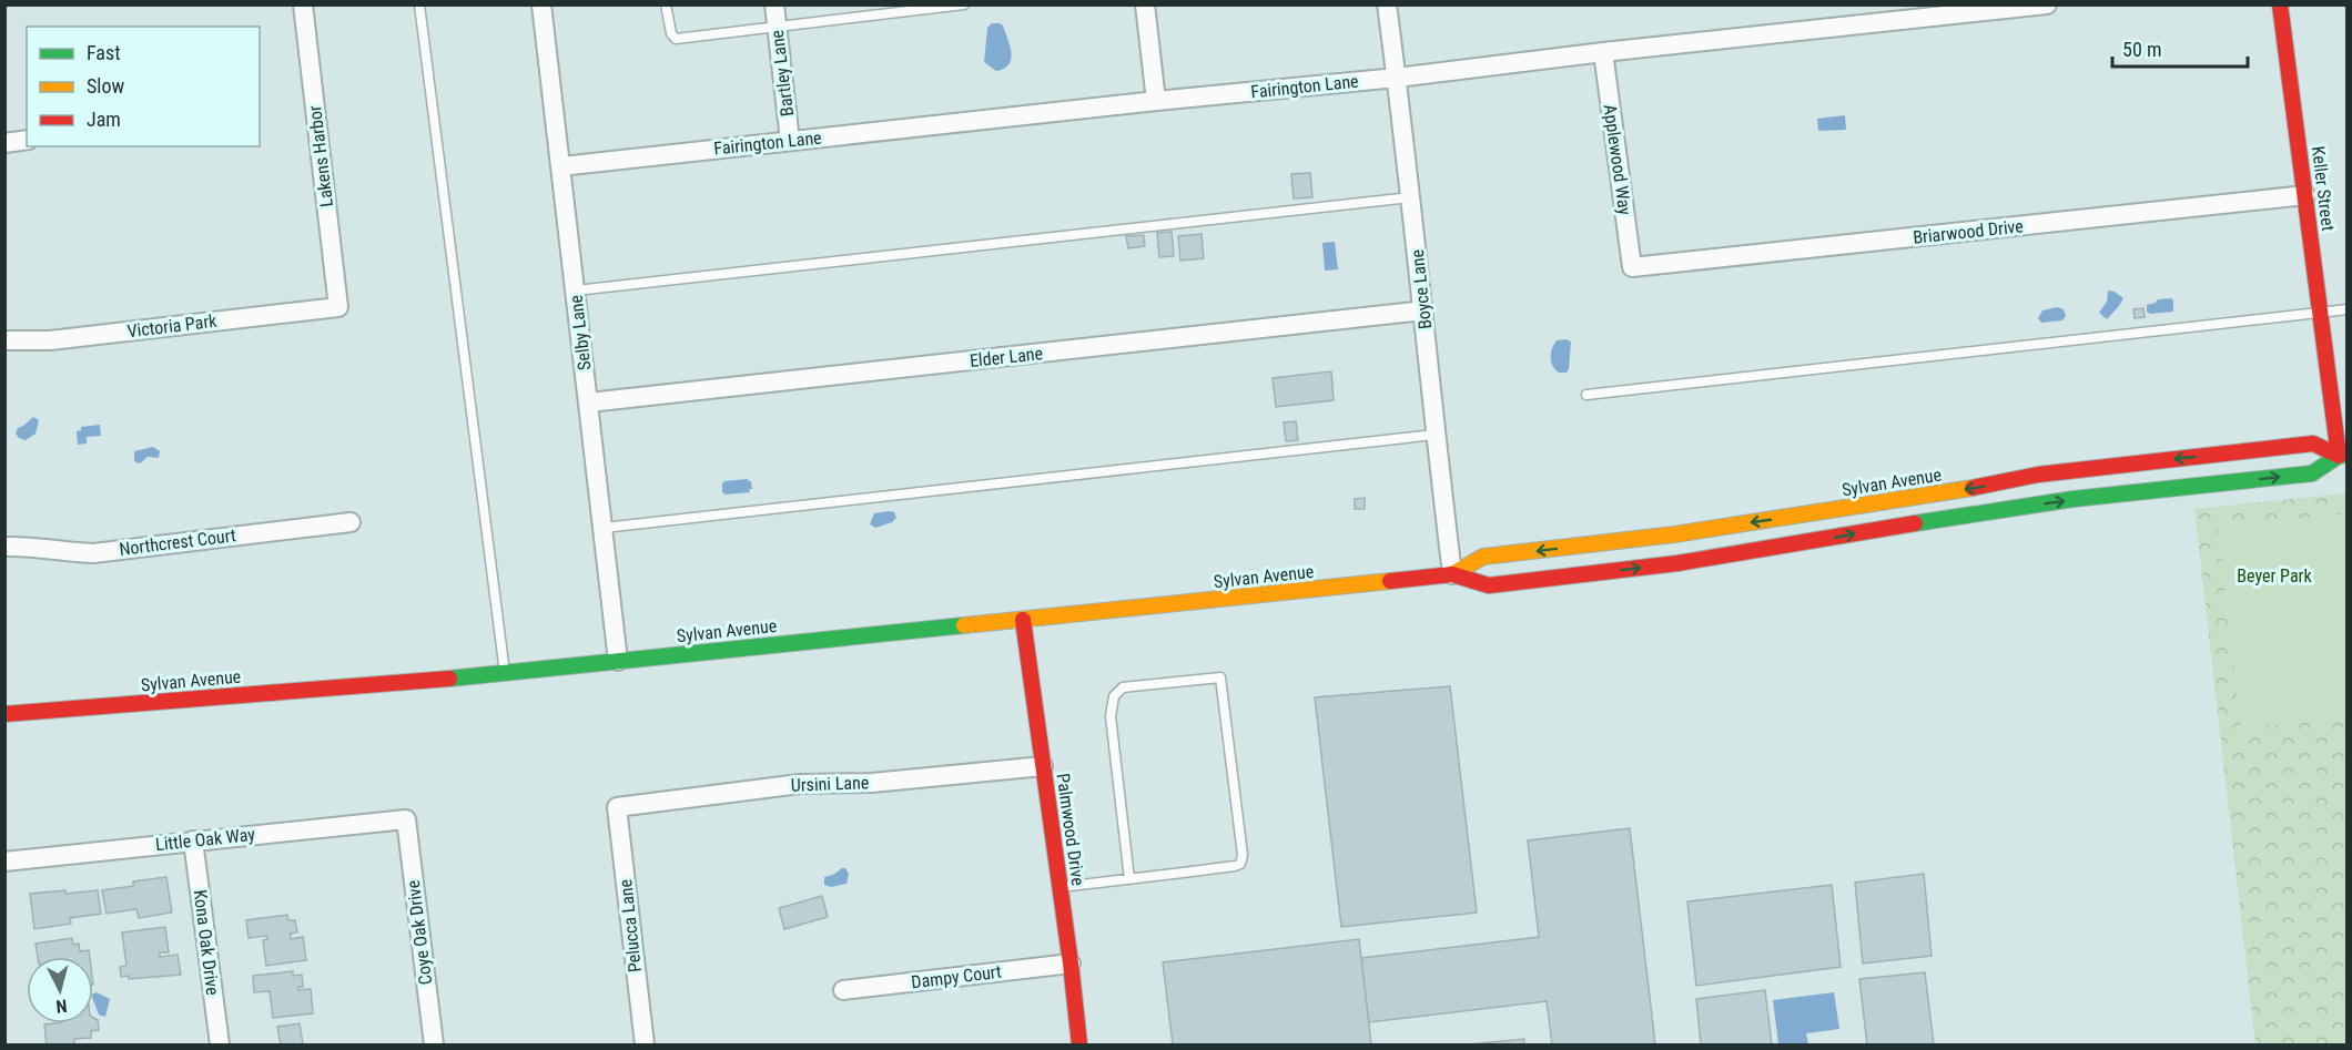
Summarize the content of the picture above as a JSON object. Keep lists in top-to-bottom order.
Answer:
{
  "streets": {
    "main road": ["Keller Street", "Sylvan Avenue", "Palmwood Drive"],
    "street": [
      "Bartley Lane",
      "Fairington Lane",
      "Lakens Harbor",
      "Applewood Way",
      "Briarwood Drive",
      "Boyce Lane",
      "Victoria Park",
      "Selby Lane",
      "Elder Lane",
      "Northcrest Court",
      "Ursini Lane",
      "Little Oak Way",
      "Pelucca Lane",
      "Coye Oak Drive",
      "Kona Oak Drive",
      "Dampy Court"
    ]
  },
  "crossings": [
    ["Bartley Lane", "Fairington Lane"],
    ["Fairington Lane", "Applewood Way"],
    ["Fairington Lane", "Boyce Lane"],
    ["Fairington Lane", "Selby Lane"],
    ["Lakens Harbor", "Victoria Park"],
    ["Applewood Way", "Briarwood Drive"],
    ["Keller Street", "Briarwood Drive"],
    ["Keller Street", "Sylvan Avenue"],
    ["Boyce Lane", "Elder Lane"],
    ["Boyce Lane", "Sylvan Avenue"],
    ["Selby Lane", "Elder Lane"],
    ["Selby Lane", "Sylvan Avenue"],
    ["Sylvan Avenue", "Palmwood Drive"],
    ["Ursini Lane", "Palmwood Drive"],
    ["Ursini Lane", "Pelucca Lane"],
    ["Palmwood Drive", "Dampy Court"],
    ["Little Oak Way", "Coye Oak Drive"],
    ["Little Oak Way", "Kona Oak Drive"]
  ],
  "parks": ["Beyer Park"],
  "legend": ["Fast", "Slow", "Jam"],
  "scale_bar": "50 m",
  "north": "bottom"
}
